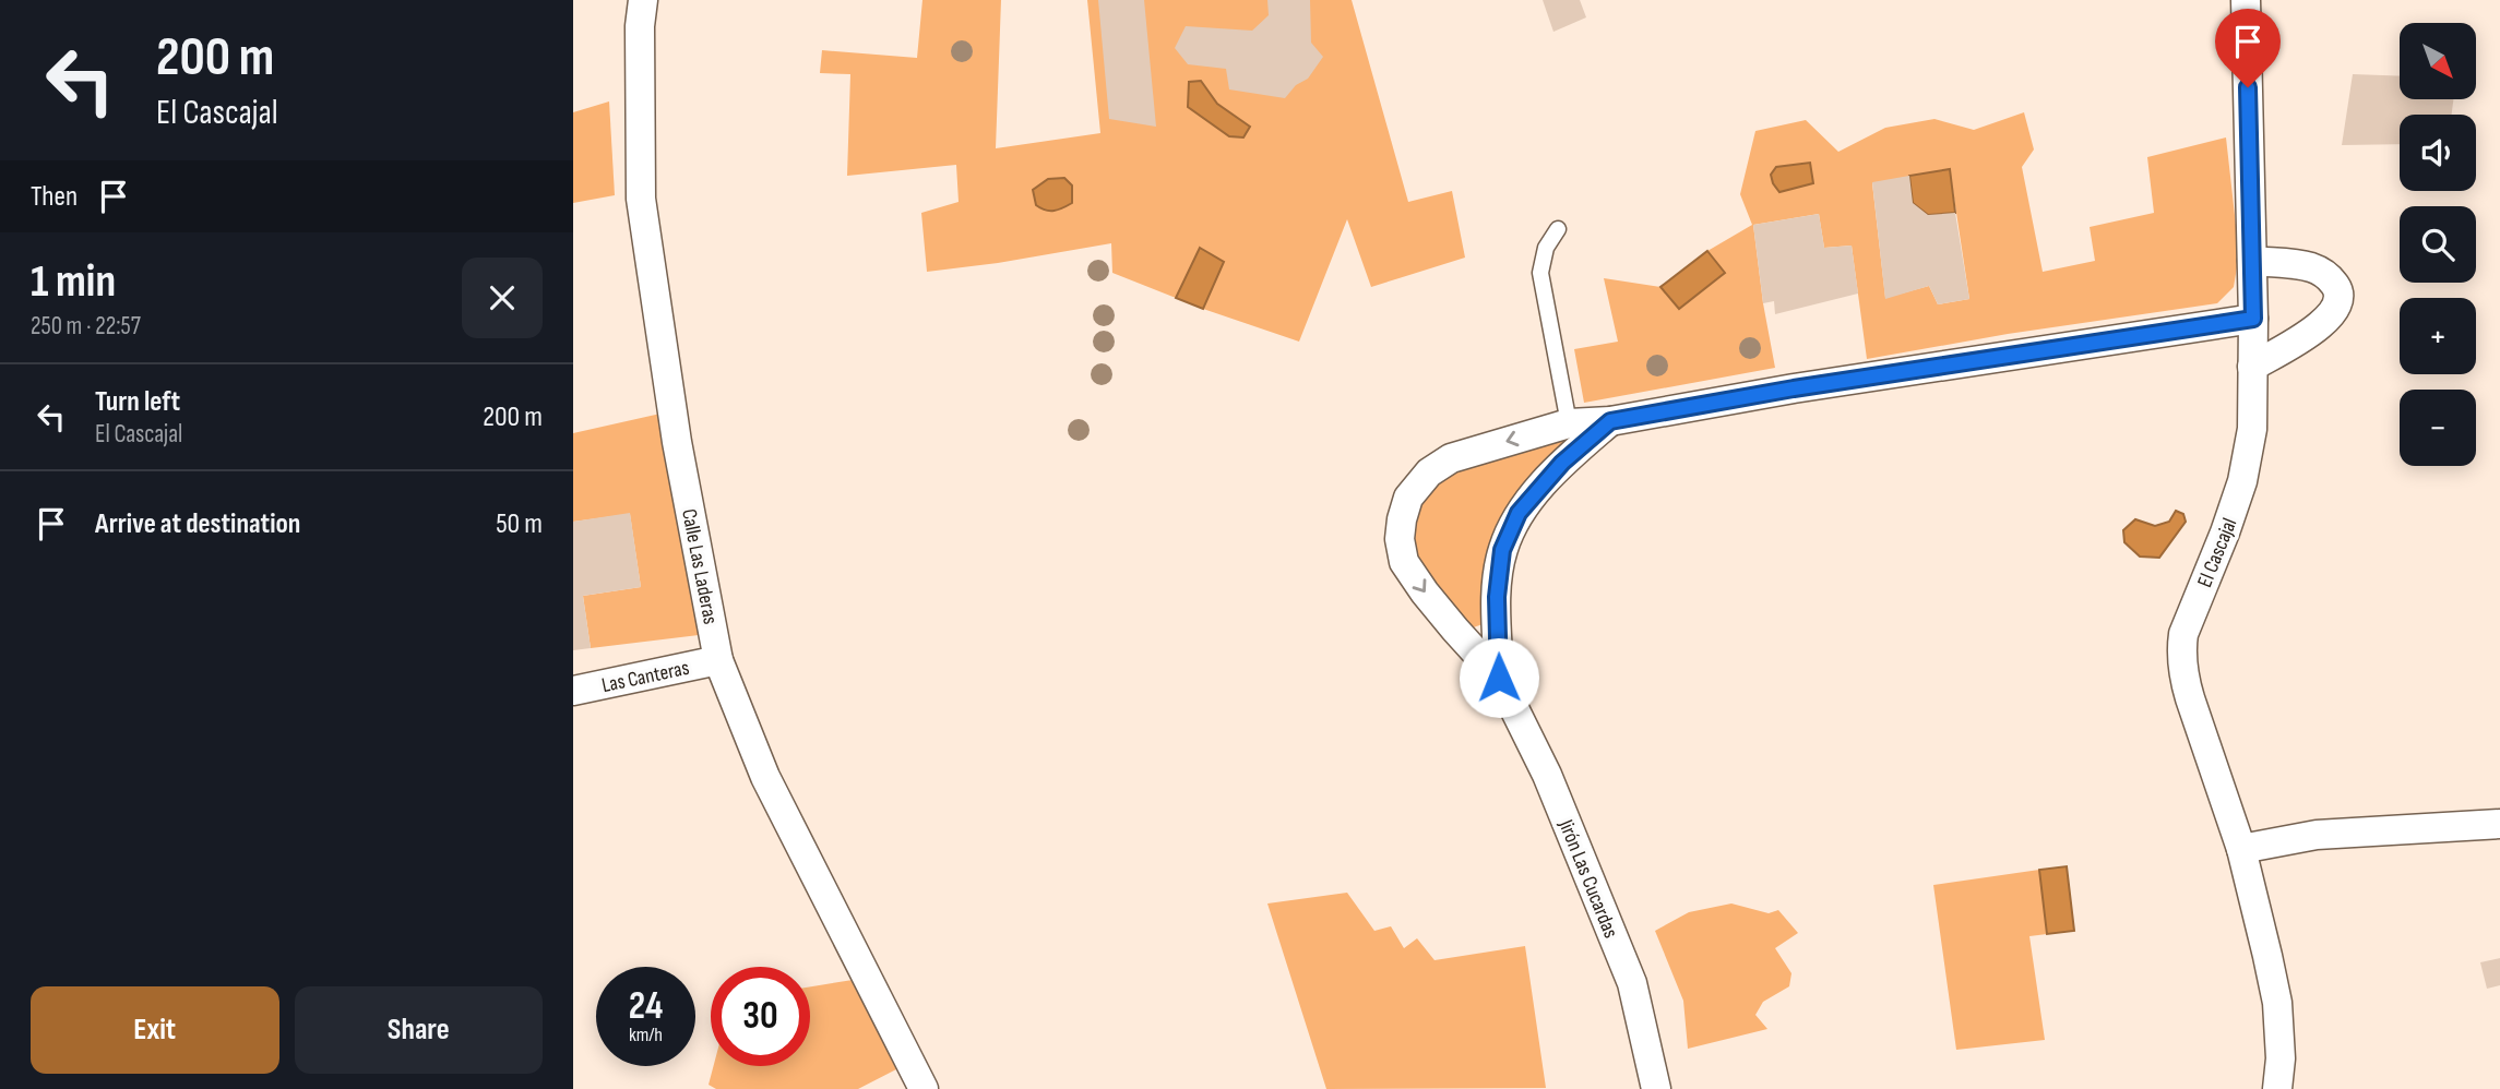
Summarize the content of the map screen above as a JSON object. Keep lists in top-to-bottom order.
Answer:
{
  "streets": {
    "street": [
      "El Cascajal",
      "Calle Las Laderas",
      "Las Canteras",
      "Jirón Las Cucardas"
    ]
  },
  "crossings": [
    ["El Cascajal", "Jirón Las Cucardas"],
    ["Calle Las Laderas", "Las Canteras"]
  ],
  "north": "bottom right",
  "page": {
    "turn": ["200 m", "El Cascajal"],
    "map_buttons": ["+", "−"],
    "then": "Then",
    "heading": ["1 min", "250 m · 22:57"],
    "list": [
      {
        "name": "Turn left",
        "note": "El Cascajal",
        "value": "200 m"
      },
      {
        "name": "Arrive at destination",
        "value": "50 m"
      }
    ],
    "speed": "24 km/h",
    "limit": "30",
    "buttons": ["Exit", "Share"]
  }
}
